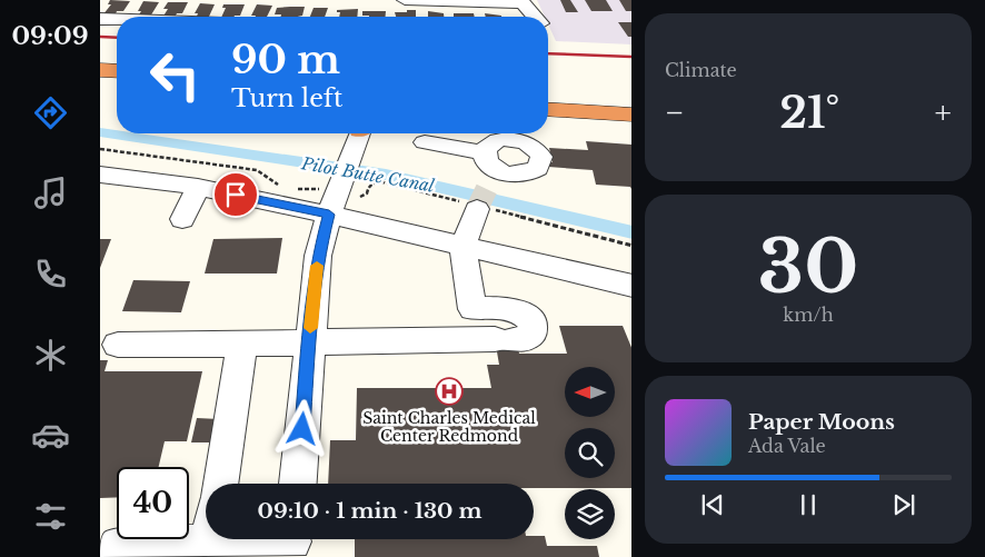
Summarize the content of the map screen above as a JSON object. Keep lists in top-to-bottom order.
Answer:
{
  "water": ["Pilot Butte Canal"],
  "places": {
    "hospital": ["Saint Charles Medical Center Redmond"]
  },
  "north": "left",
  "page": {
    "tabs": "09:09",
    "tile": [
      "Climate",
      ["30", "km/h"]
    ],
    "turn": ["90 m", "Turn left"],
    "heat": ["−", "21°", "+"],
    "song": ["Paper Moons", "Ada Vale"],
    "limit": "40",
    "trip": "09:10 · 1 min · 130 m"
  }
}
